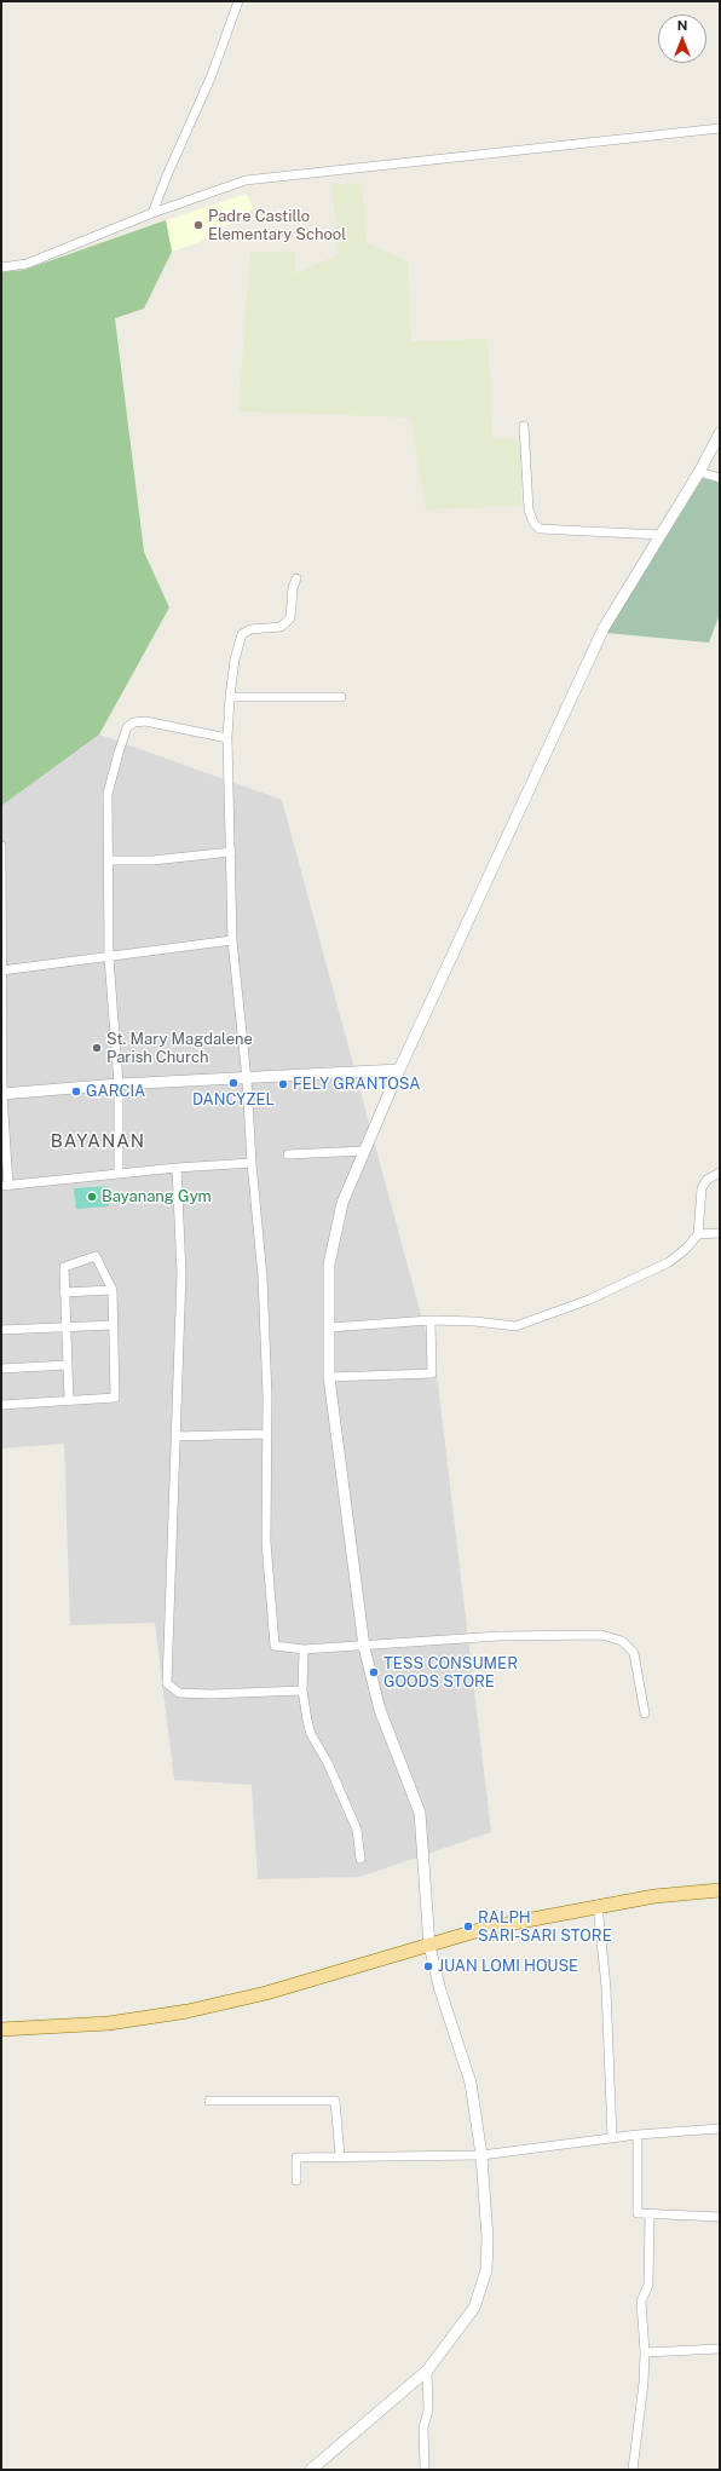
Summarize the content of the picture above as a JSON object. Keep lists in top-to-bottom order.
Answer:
{
  "districts": ["BAYANAN"],
  "places": [
    "Padre Castillo Elementary School",
    "St. Mary Magdalene Parish Church",
    "DANCYZEL",
    "FELY GRANTOSA",
    "GARCIA",
    "Bayanang Gym",
    "TESS CONSUMER GOODS STORE",
    "RALPH SARI-SARI STORE",
    "JUAN LOMI HOUSE"
  ],
  "north": "top"
}
